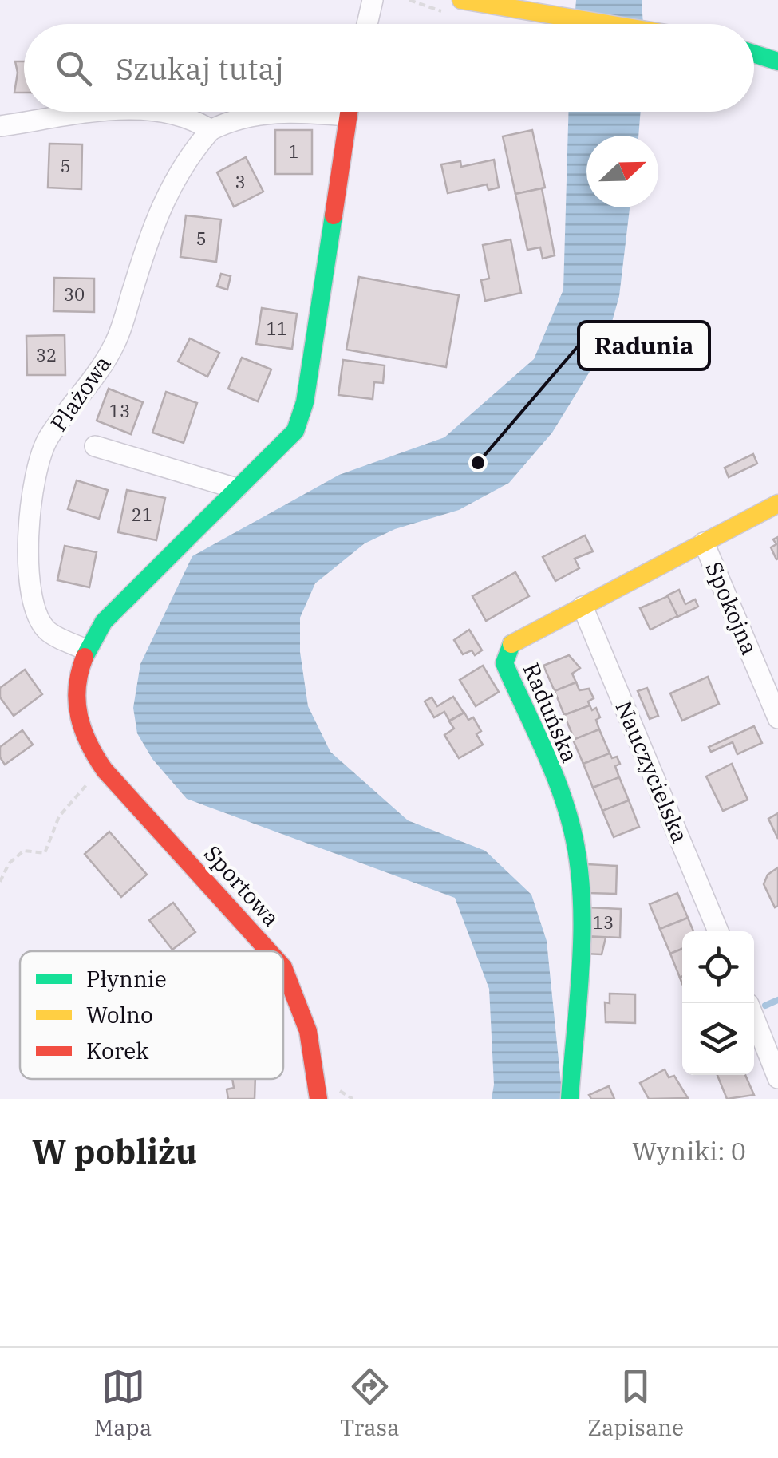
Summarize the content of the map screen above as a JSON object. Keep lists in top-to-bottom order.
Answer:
{
  "streets": {
    "street": [
      "Plażowa",
      "Spokojna",
      "Raduńska",
      "Nauczycielska",
      "Sportowa"
    ]
  },
  "crossings": [
    ["Spokojna", "Raduńska"],
    ["Raduńska", "Nauczycielska"]
  ],
  "places": ["Radunia"],
  "house_numbers": [
    "1",
    "5",
    "3",
    "5",
    "30",
    "11",
    "32",
    "13",
    "21",
    "13"
  ],
  "legend": ["Płynnie", "Wolno", "Korek"],
  "north": "right",
  "page": {
    "search": "Szukaj tutaj",
    "heading": ["W pobliżu", "Wyniki: 0"],
    "nav": ["Mapa", "Trasa", "Zapisane"]
  }
}
